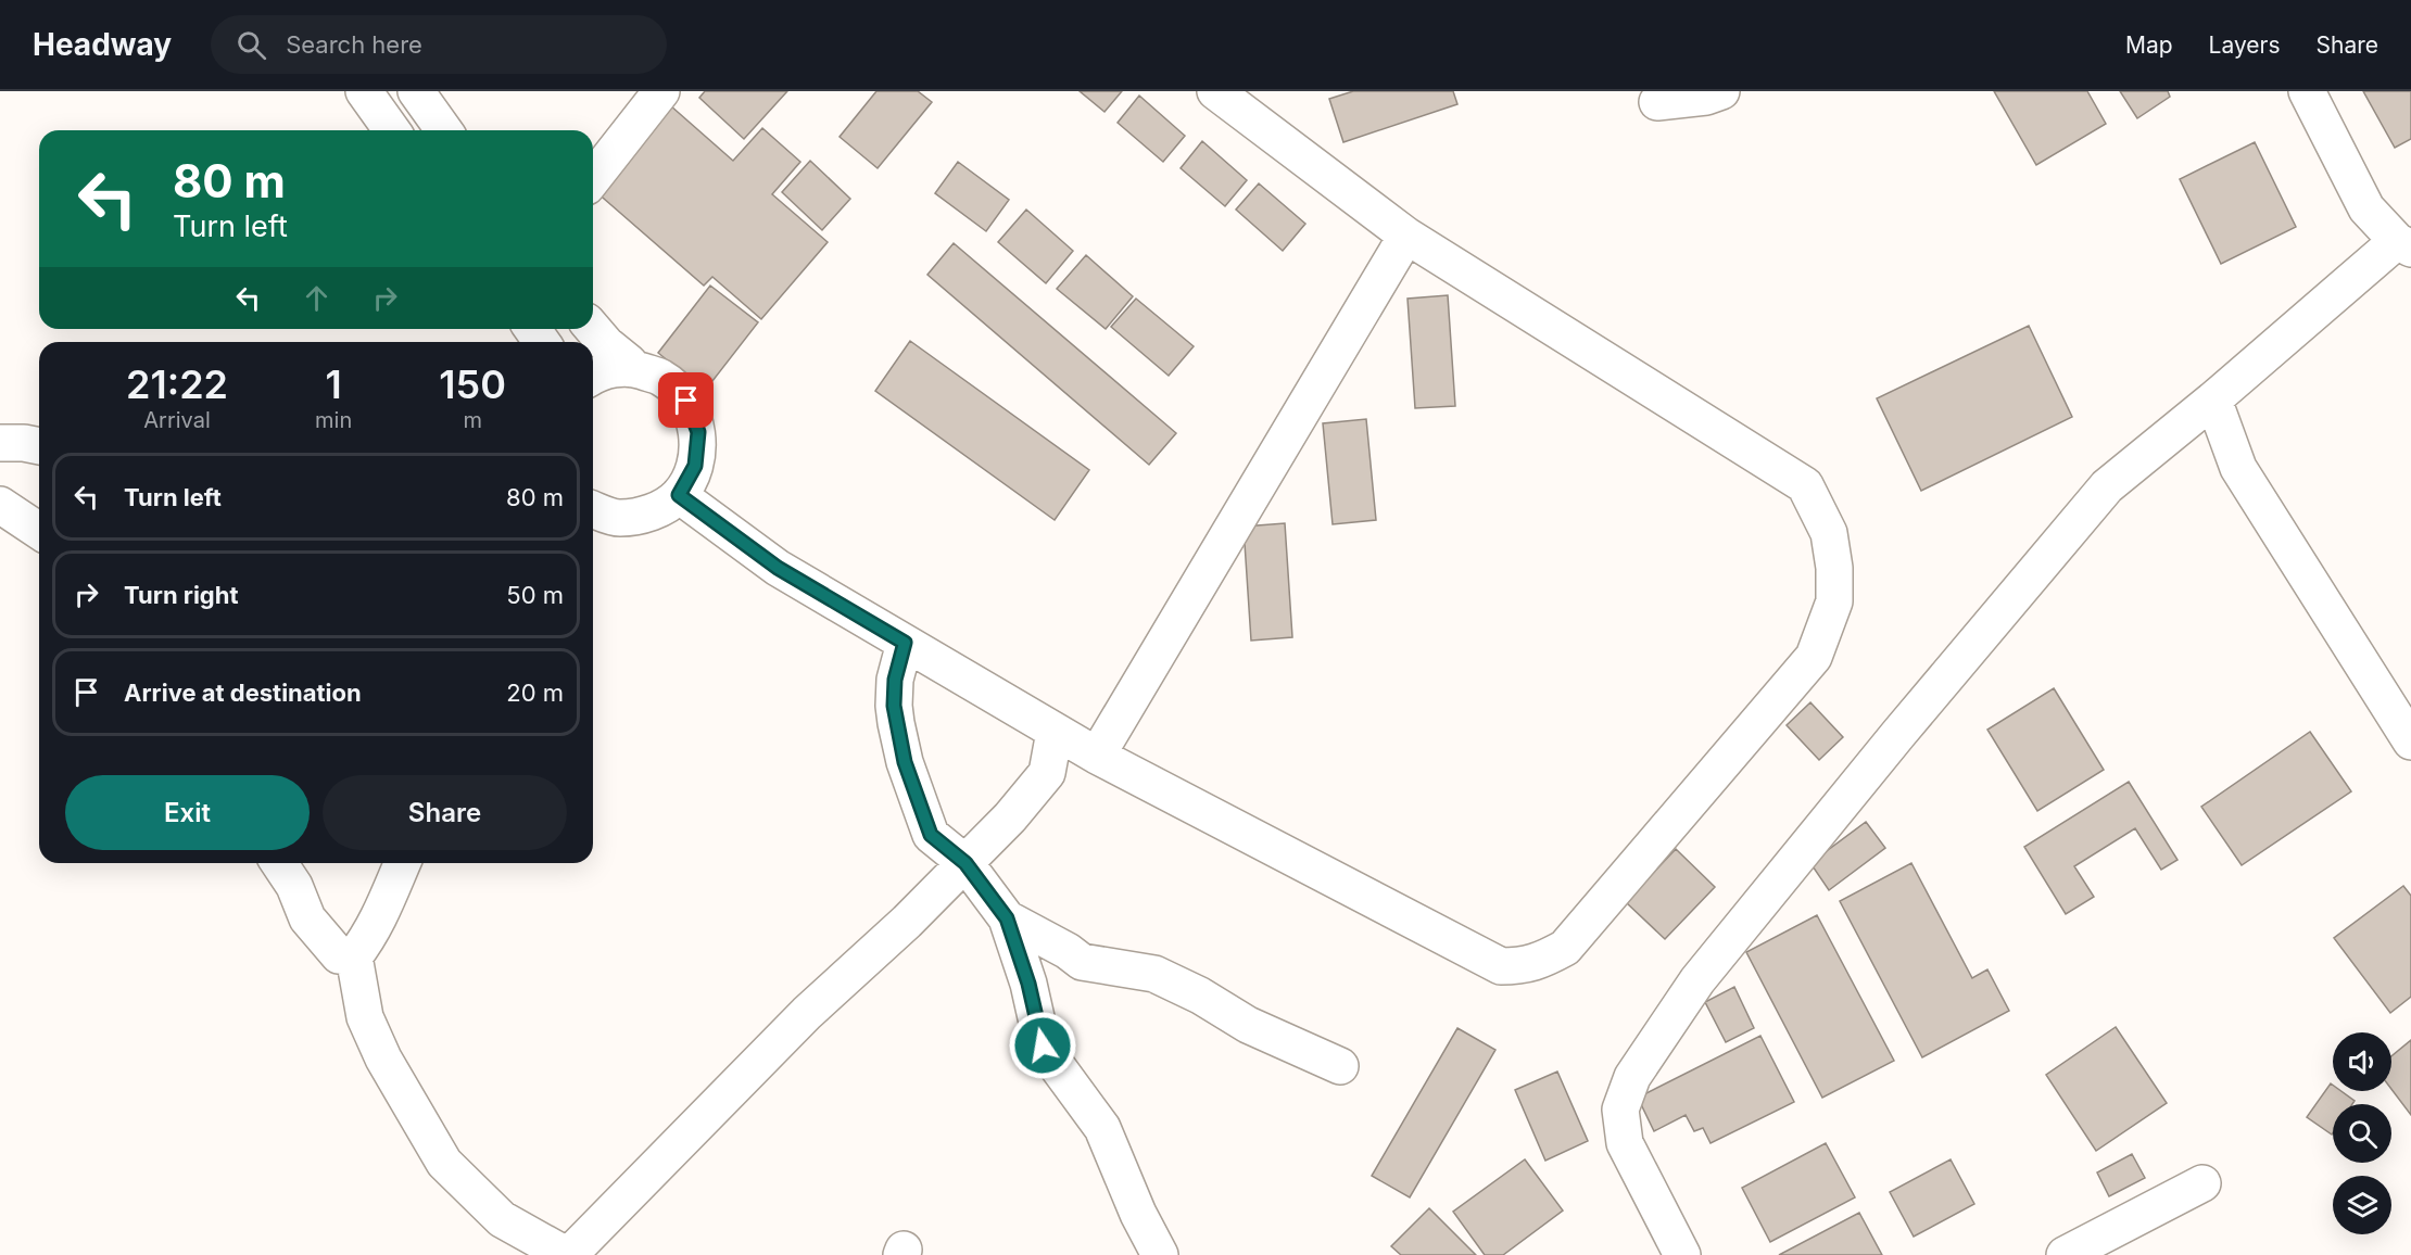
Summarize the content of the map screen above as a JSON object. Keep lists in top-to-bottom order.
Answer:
{
  "page": {
    "header": "Headway",
    "search": "Search here",
    "nav": ["Map", "Layers", "Share"],
    "turn": ["80 m", "Turn left"],
    "eta": [
      "21:22",
      "Arrival",
      "1",
      "min",
      "150",
      "m"
    ],
    "list": [
      {
        "name": "Turn left",
        "value": "80 m"
      },
      {
        "name": "Turn right",
        "value": "50 m"
      },
      {
        "name": "Arrive at destination",
        "value": "20 m"
      }
    ],
    "buttons": ["Exit", "Share"]
  }
}
